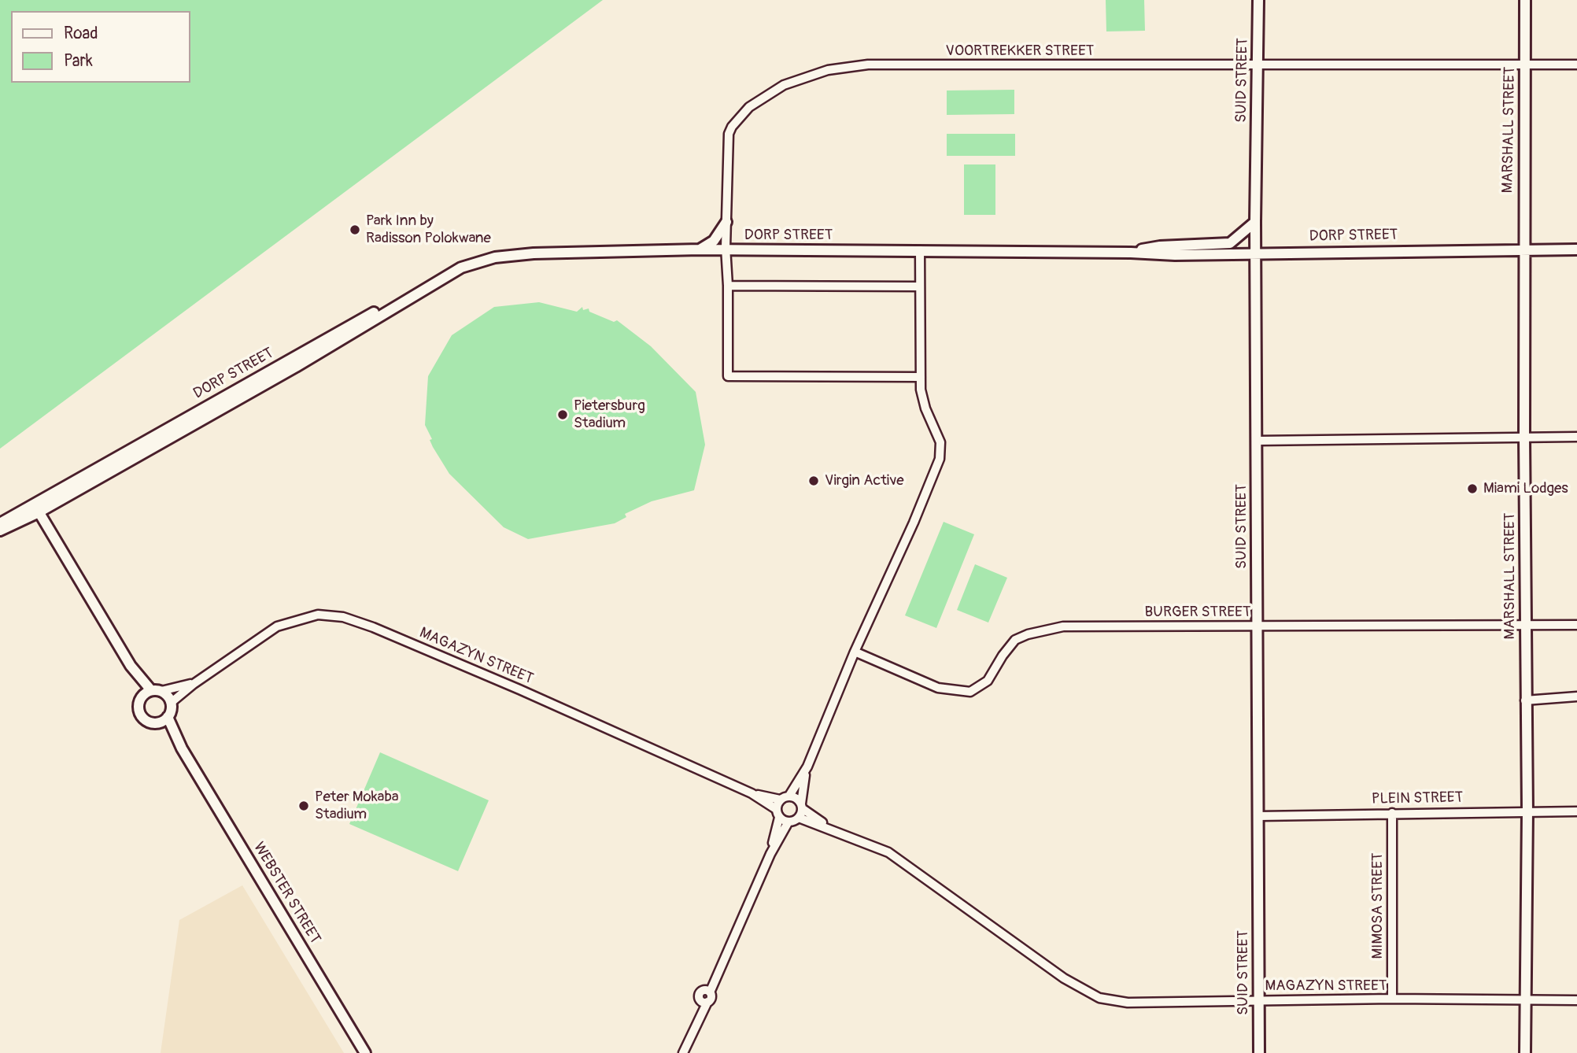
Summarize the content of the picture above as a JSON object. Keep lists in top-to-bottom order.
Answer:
{
  "streets": {
    "street": [
      "VOORTREKKER STREET",
      "SUID STREET",
      "MARSHALL STREET",
      "DORP STREET",
      "BURGER STREET",
      "MAGAZYN STREET",
      "PLEIN STREET",
      "WEBSTER STREET",
      "MIMOSA STREET"
    ]
  },
  "crossings": [
    ["VOORTREKKER STREET", "SUID STREET"],
    ["VOORTREKKER STREET", "MARSHALL STREET"],
    ["VOORTREKKER STREET", "DORP STREET"],
    ["SUID STREET", "DORP STREET"],
    ["SUID STREET", "BURGER STREET"],
    ["SUID STREET", "MAGAZYN STREET"],
    ["SUID STREET", "PLEIN STREET"],
    ["MARSHALL STREET", "DORP STREET"],
    ["MARSHALL STREET", "BURGER STREET"],
    ["MARSHALL STREET", "MAGAZYN STREET"],
    ["MARSHALL STREET", "PLEIN STREET"],
    ["MAGAZYN STREET", "WEBSTER STREET"],
    ["MAGAZYN STREET", "MIMOSA STREET"],
    ["PLEIN STREET", "MIMOSA STREET"]
  ],
  "places": [
    "Park Inn by Radisson Polokwane",
    "Pietersburg Stadium",
    "Virgin Active",
    "Miami Lodges",
    "Peter Mokaba Stadium"
  ],
  "legend": ["Road", "Park"]
}
